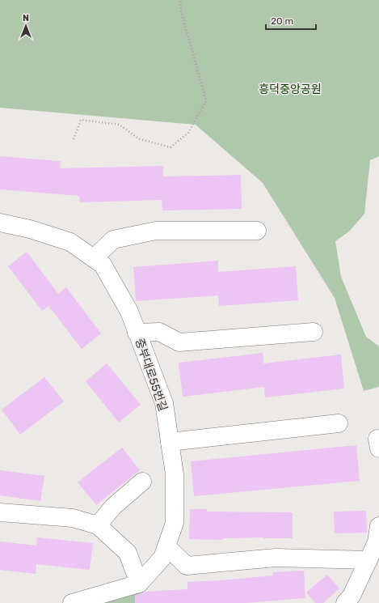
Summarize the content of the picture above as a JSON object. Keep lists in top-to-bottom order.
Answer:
{
  "streets": {
    "street": ["중부대로55번길"]
  },
  "parks": ["흥덕중앙공원"],
  "scale_bar": "20 m",
  "north": "top"
}
